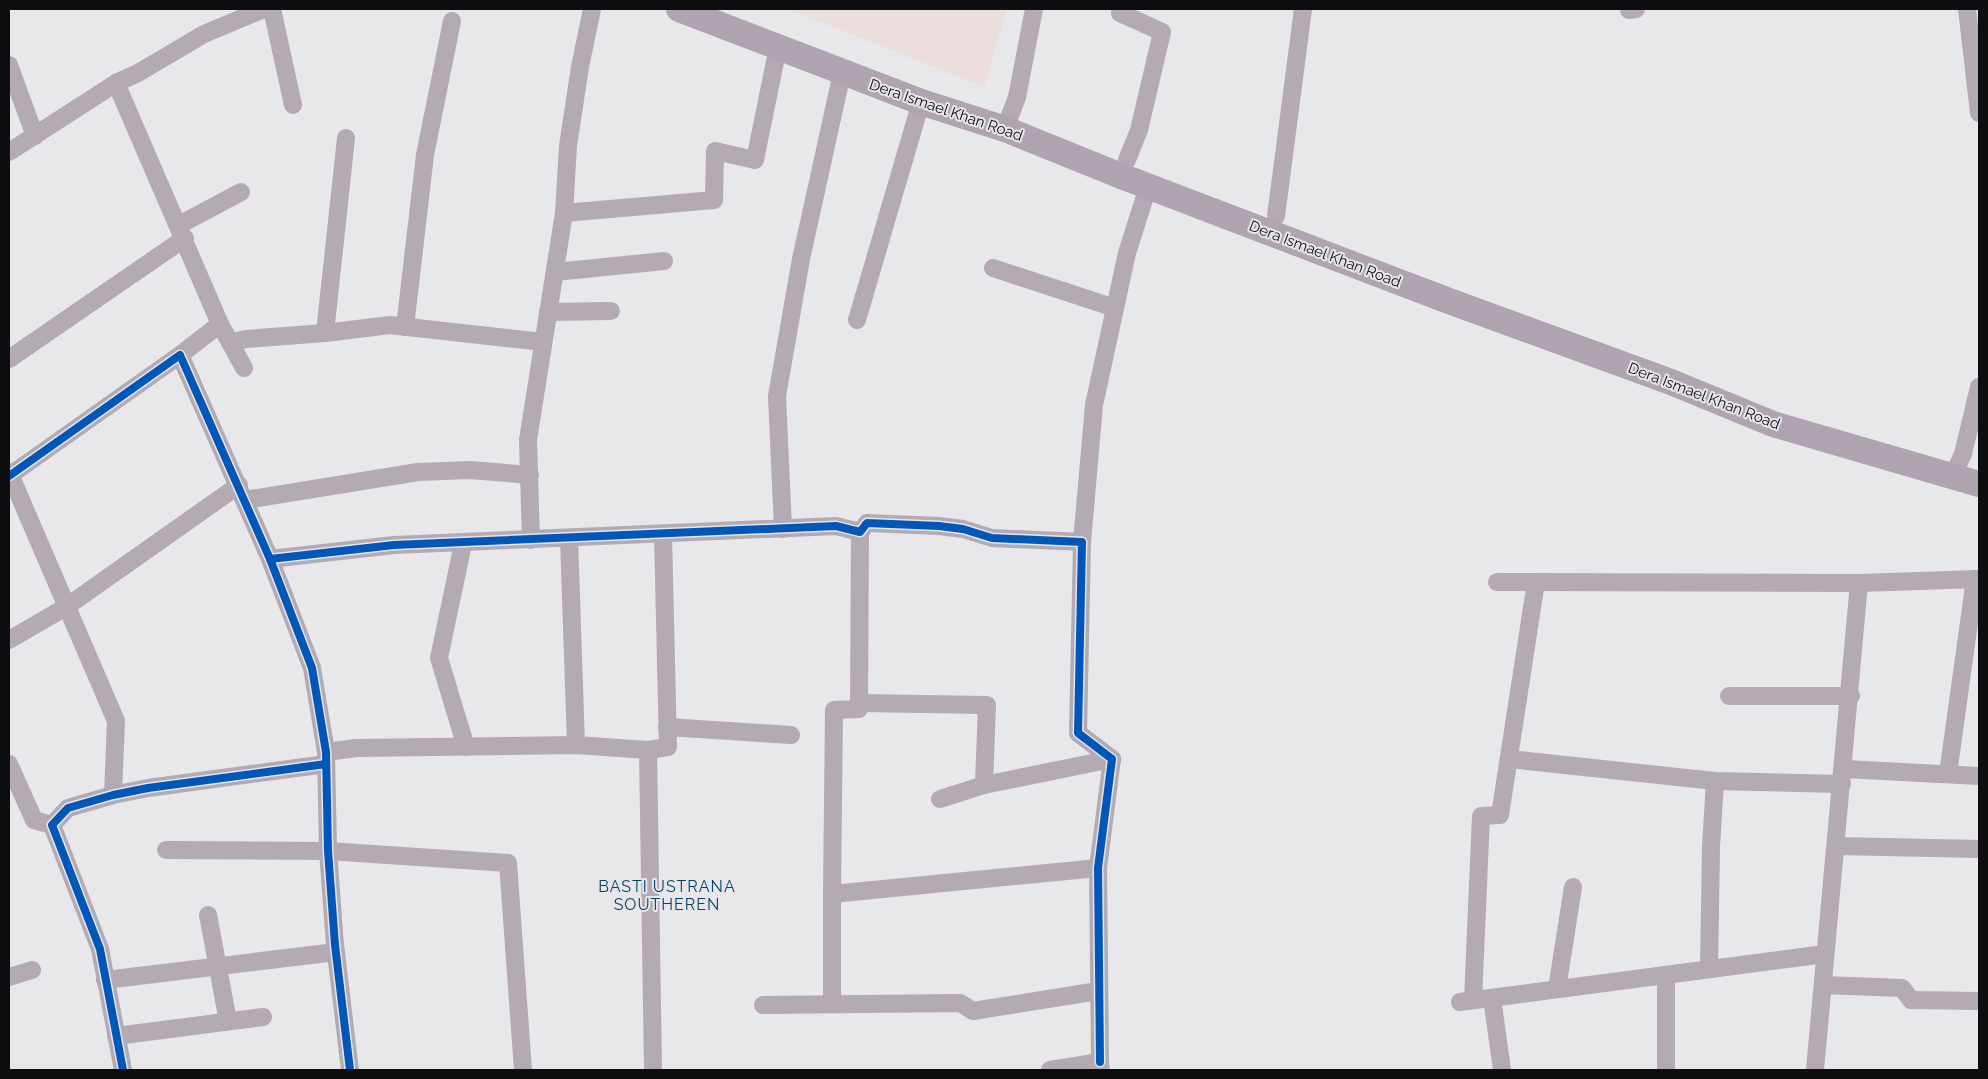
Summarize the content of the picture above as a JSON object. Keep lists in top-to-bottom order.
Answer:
{
  "streets": {
    "highway": ["Dera Ismael Khan Road"]
  },
  "districts": ["BASTI USTRANA SOUTHEREN"]
}
